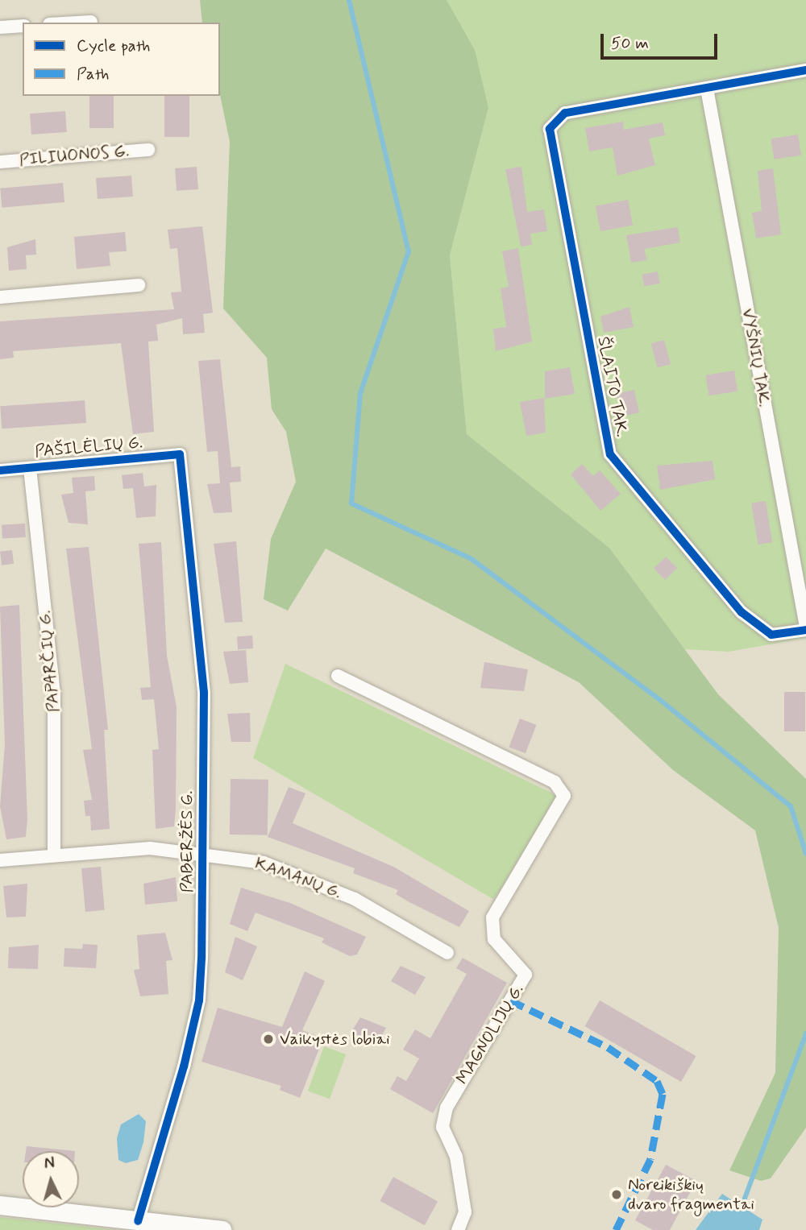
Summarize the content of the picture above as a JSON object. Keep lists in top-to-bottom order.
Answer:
{
  "streets": {
    "street": [
      "PILIUONOS G.",
      "VYŠNIŲ TAK.",
      "ŠLAITO TAK.",
      "PAŠILĖLIŲ G.",
      "PAPARČIŲ G.",
      "PABERŽĖS G.",
      "KAMANŲ G.",
      "MAGNOLIJŲ G."
    ]
  },
  "crossings": [
    ["VYŠNIŲ TAK.", "ŠLAITO TAK."],
    ["PAŠILĖLIŲ G.", "PAPARČIŲ G."],
    ["PAŠILĖLIŲ G.", "PABERŽĖS G."],
    ["PAPARČIŲ G.", "KAMANŲ G."],
    ["PABERŽĖS G.", "KAMANŲ G."]
  ],
  "places": ["Vaikystės lobiai", "Noreikiškių dvaro fragmentai"],
  "legend": ["Cycle path", "Path"],
  "scale_bar": "50 m",
  "north": "top"
}
